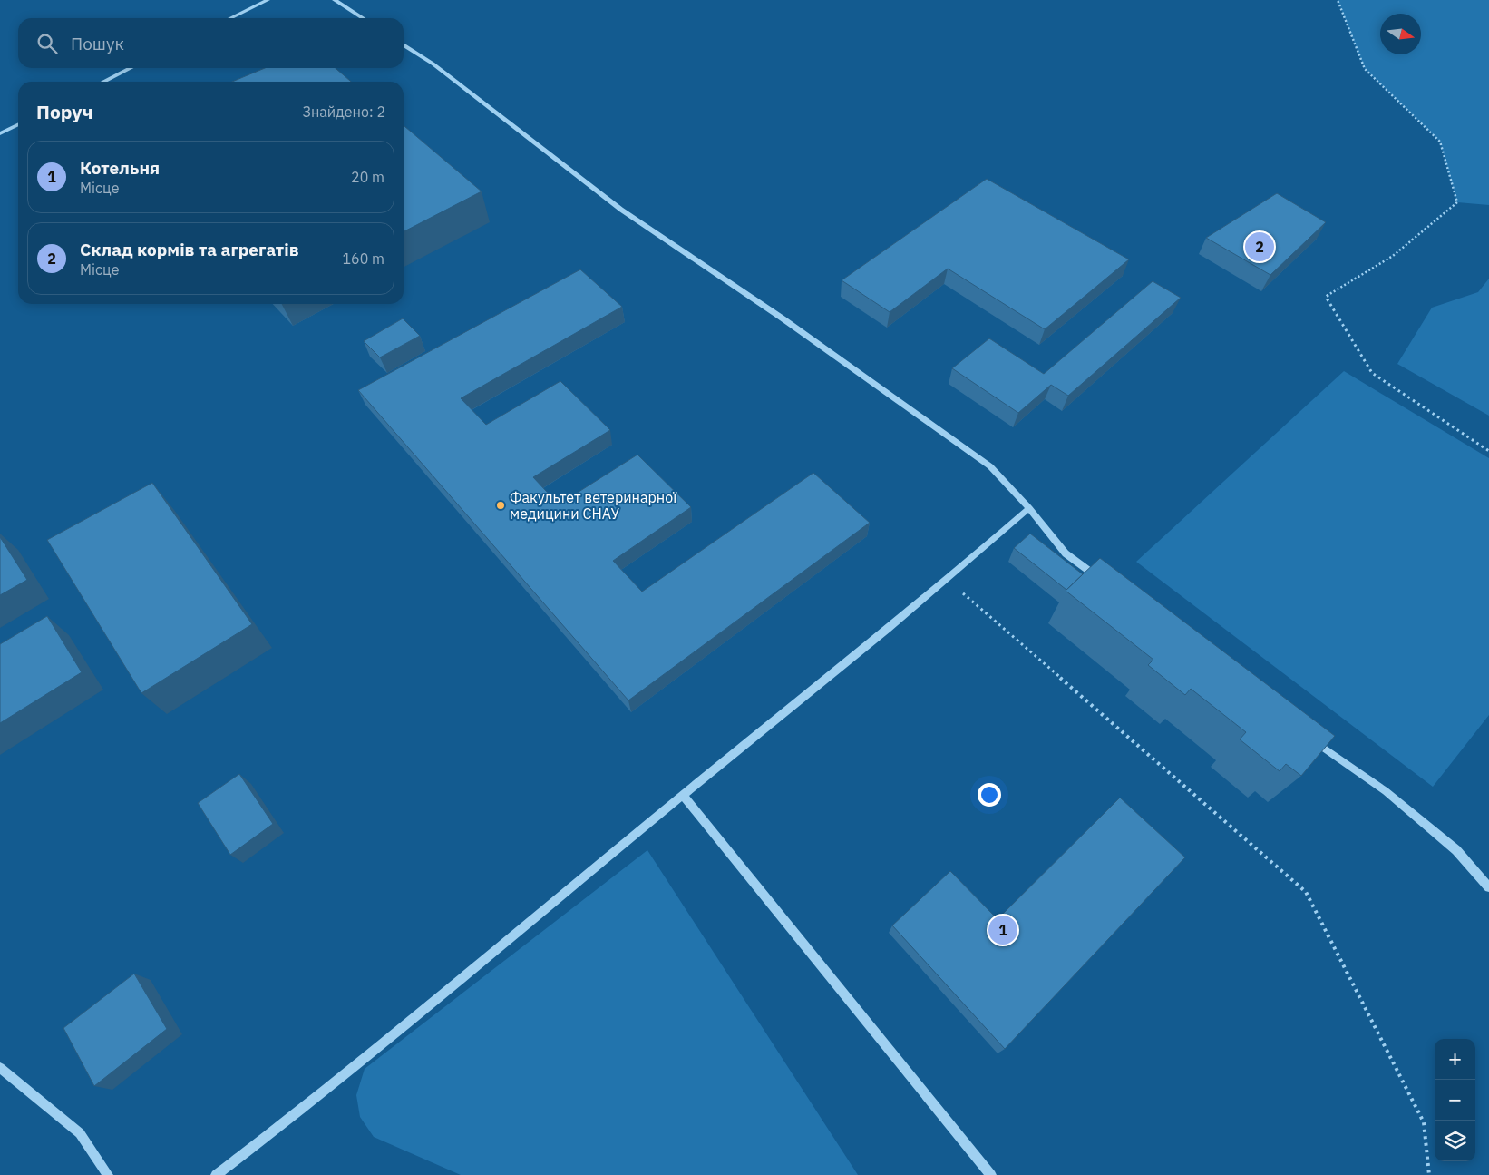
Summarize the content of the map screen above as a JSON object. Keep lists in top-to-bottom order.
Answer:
{
  "places": ["Факультет ветеринарної медицини СНАУ"],
  "north": "right",
  "page": {
    "search": "Пошук",
    "heading": ["Поруч", "Знайдено: 2"],
    "list": [
      {
        "mark": "1",
        "name": "Котельня",
        "note": "Місце",
        "value": "20 m"
      },
      {
        "mark": "2",
        "name": "Склад кормів та агрегатів",
        "note": "Місце",
        "value": "160 m"
      }
    ],
    "pins": ["2", "1"],
    "map_buttons": ["+", "−"]
  }
}
